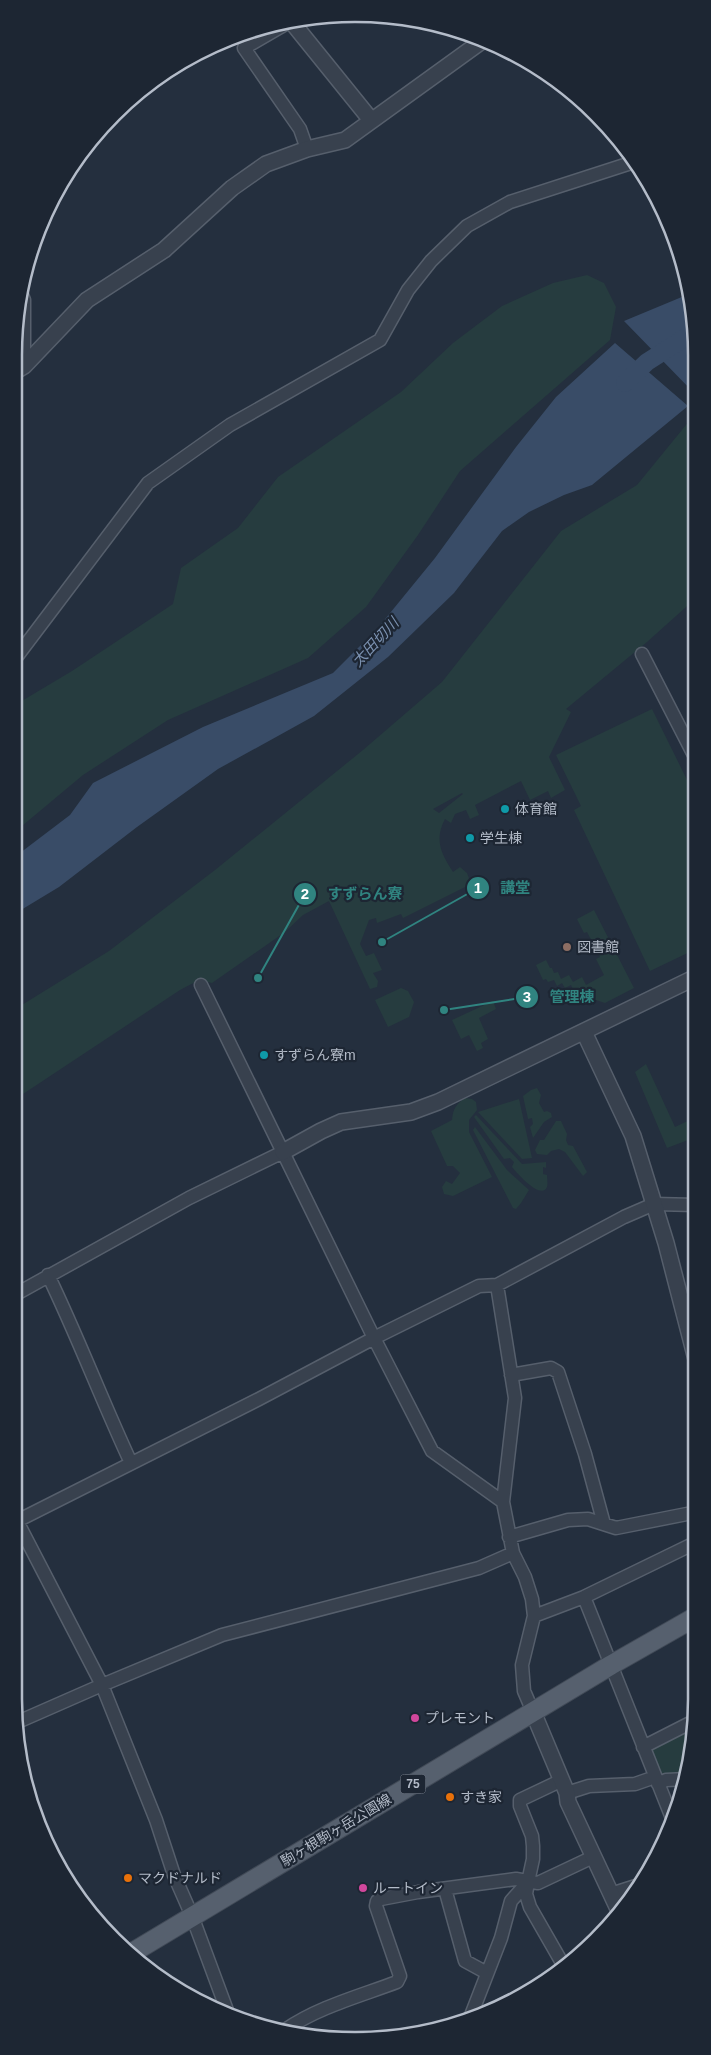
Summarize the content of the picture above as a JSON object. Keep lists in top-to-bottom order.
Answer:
{
  "streets": {
    "main road": ["75", "駒ヶ根駒ヶ岳公園線"]
  },
  "water": ["太田切川"],
  "places": [
    "体育館",
    "学生棟",
    "講堂",
    "図書館",
    "すずらん寮",
    "管理棟",
    "すずらん寮m",
    "プレモント",
    "すき家",
    "マクドナルド",
    "ルートイン"
  ]
}
